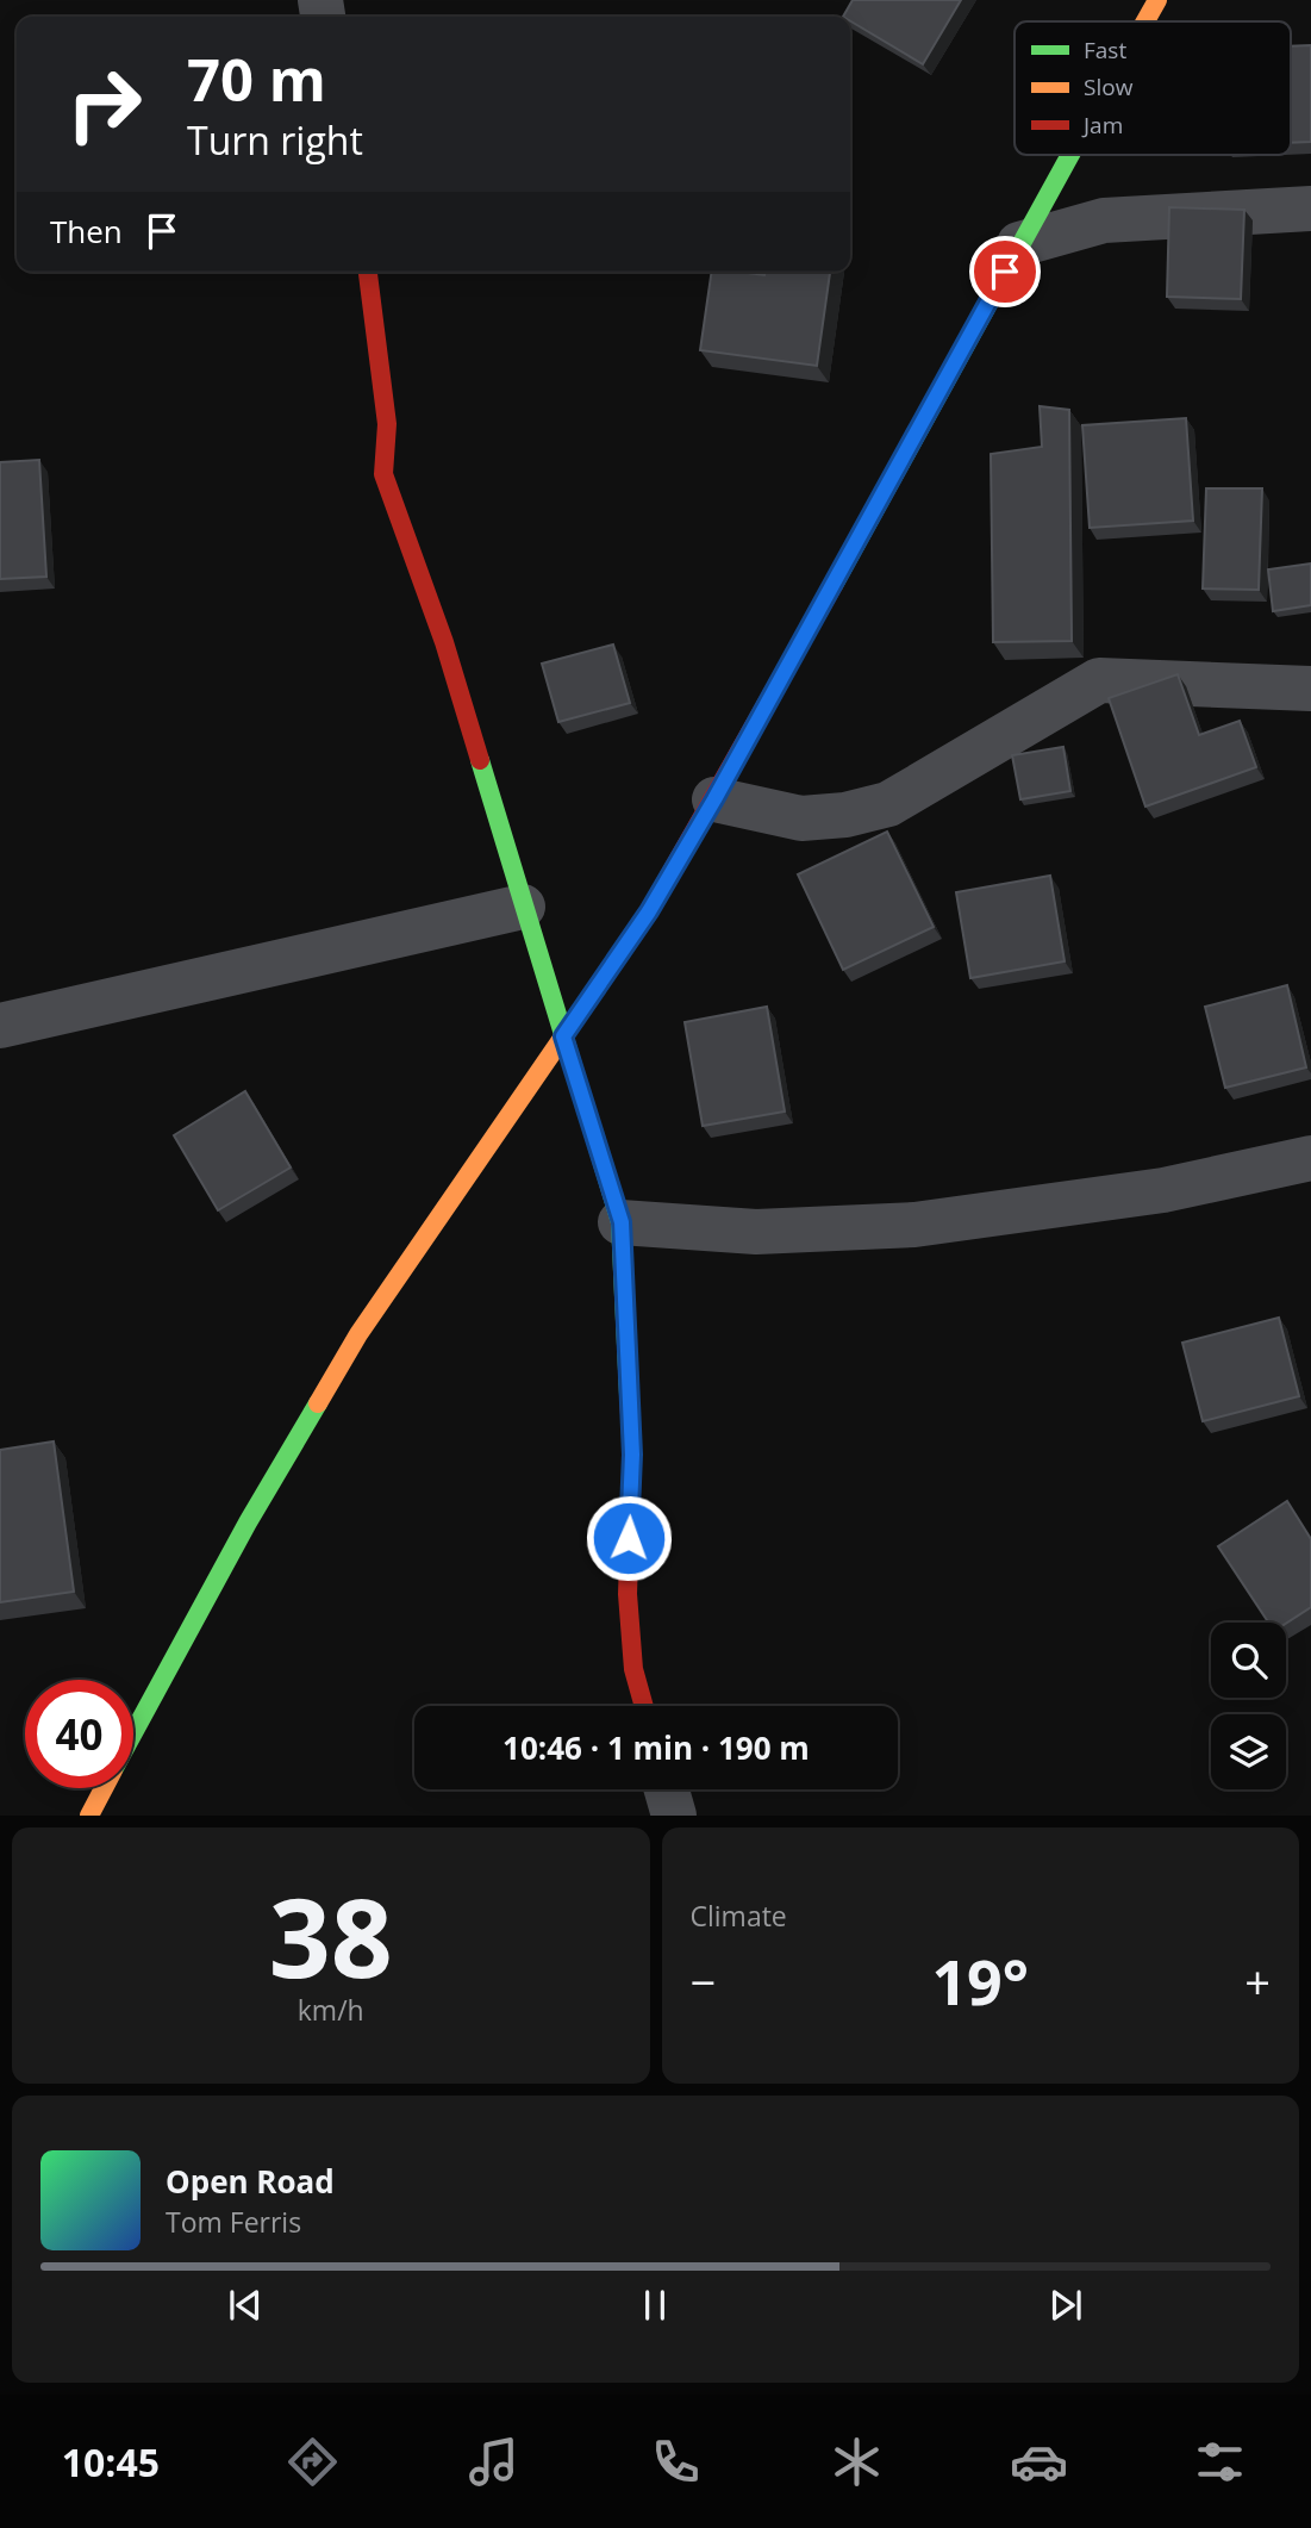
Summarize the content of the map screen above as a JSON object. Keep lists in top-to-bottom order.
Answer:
{
  "legend": ["Fast", "Slow", "Jam"],
  "page": {
    "turn": ["70 m", "Turn right"],
    "then": "Then",
    "limit": "40",
    "trip": "10:46 · 1 min · 190 m",
    "tile": [
      ["38", "km/h"],
      "Climate"
    ],
    "heat": ["−", "19°", "+"],
    "song": ["Open Road", "Tom Ferris"],
    "tabs": "10:45"
  }
}
